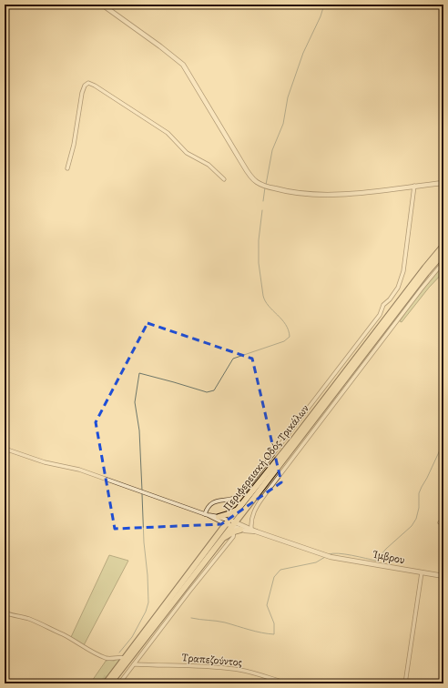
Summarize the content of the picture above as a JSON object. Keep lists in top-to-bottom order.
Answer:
{
  "streets": {
    "main road": ["Περιφερειακή Οδός Τρικάλων"],
    "street": ["Ίμβρου", "Τραπεζούντος"]
  }
}
